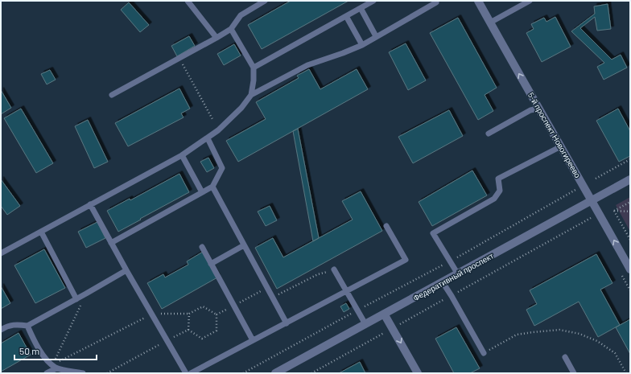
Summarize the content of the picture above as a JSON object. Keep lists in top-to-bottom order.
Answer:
{
  "streets": {
    "street": ["5-й проспект Новогиреево", "Федеративный проспект"]
  },
  "crossings": [
    ["5-й проспект Новогиреево", "Федеративный проспект"]
  ],
  "one_way": ["5-й проспект Новогиреево"],
  "scale_bar": "50 m"
}
